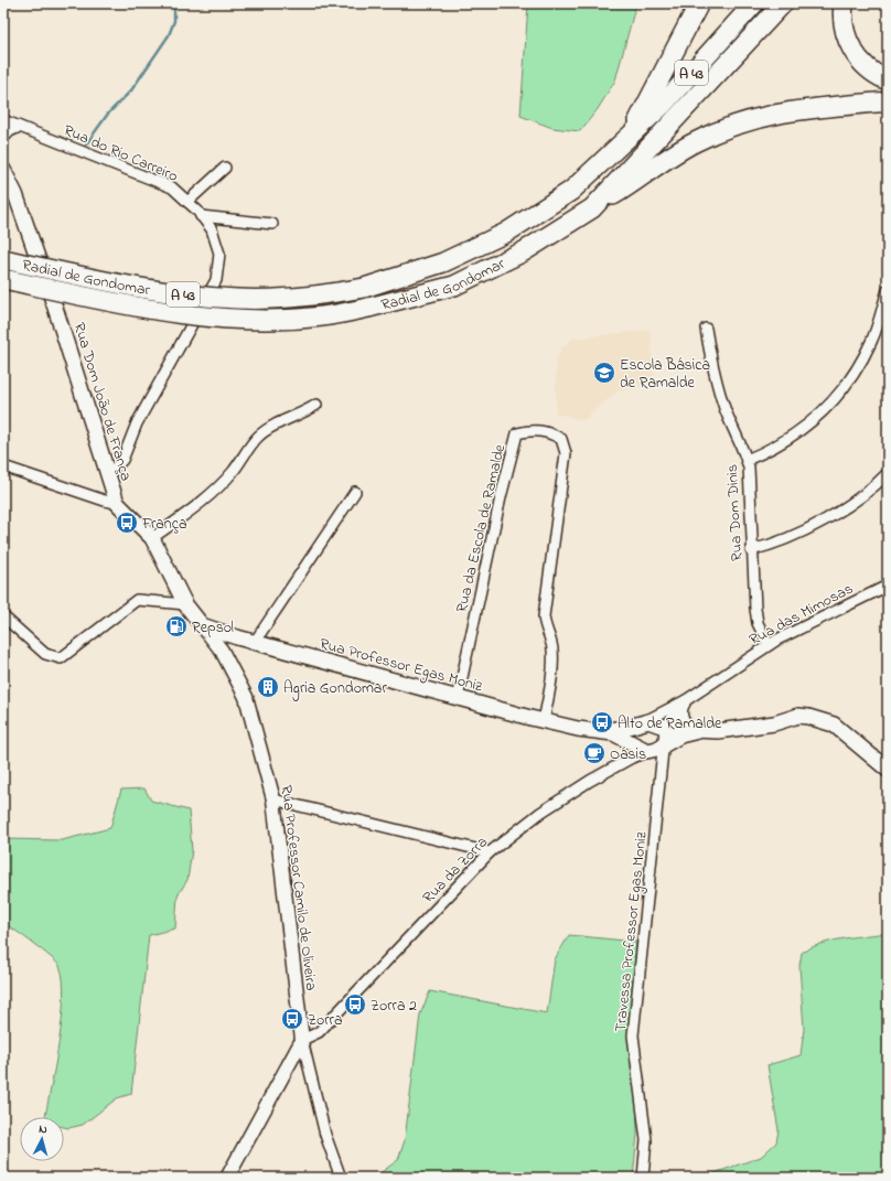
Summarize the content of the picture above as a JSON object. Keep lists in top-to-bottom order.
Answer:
{
  "streets": {
    "highway": ["A 43", "Radial de Gondomar"],
    "main road": ["Rua Dom João de França", "Rua Professor Egas Moniz"],
    "street": [
      "Rua do Rio Carreiro",
      "Rua Dom Dinis",
      "Rua da Escola de Ramalde",
      "Rua das Mimosas",
      "Rua da Zorra",
      "Rua Professor Camilo de Oliveira",
      "Travessa Professor Egas Moniz"
    ]
  },
  "crossings": [
    ["Rua do Rio Carreiro", "Rua Dom João de França"],
    ["Rua Dom João de França", "Rua Professor Egas Moniz"],
    ["Rua Dom João de França", "Rua Professor Camilo de Oliveira"],
    ["Rua Dom Dinis", "Rua das Mimosas"],
    ["Rua da Escola de Ramalde", "Rua Professor Egas Moniz"],
    ["Rua das Mimosas", "Rua Professor Egas Moniz"],
    ["Rua das Mimosas", "Rua da Zorra"],
    ["Rua das Mimosas", "Travessa Professor Egas Moniz"],
    ["Rua Professor Egas Moniz", "Rua da Zorra"],
    ["Rua Professor Egas Moniz", "Rua Professor Camilo de Oliveira"],
    ["Rua Professor Egas Moniz", "Travessa Professor Egas Moniz"],
    ["Rua da Zorra", "Rua Professor Camilo de Oliveira"],
    ["Rua da Zorra", "Travessa Professor Egas Moniz"]
  ],
  "places": {
    "school or university": ["Escola Básica de Ramalde"],
    "bus stop": [
      "França",
      "Alto de Ramalde",
      "Zorra 2",
      "Zorra"
    ],
    "fuel station": ["Repsol"],
    "building": ["Agria Gondomar"],
    "cafe": ["Oásis"]
  },
  "north": "top"
}
